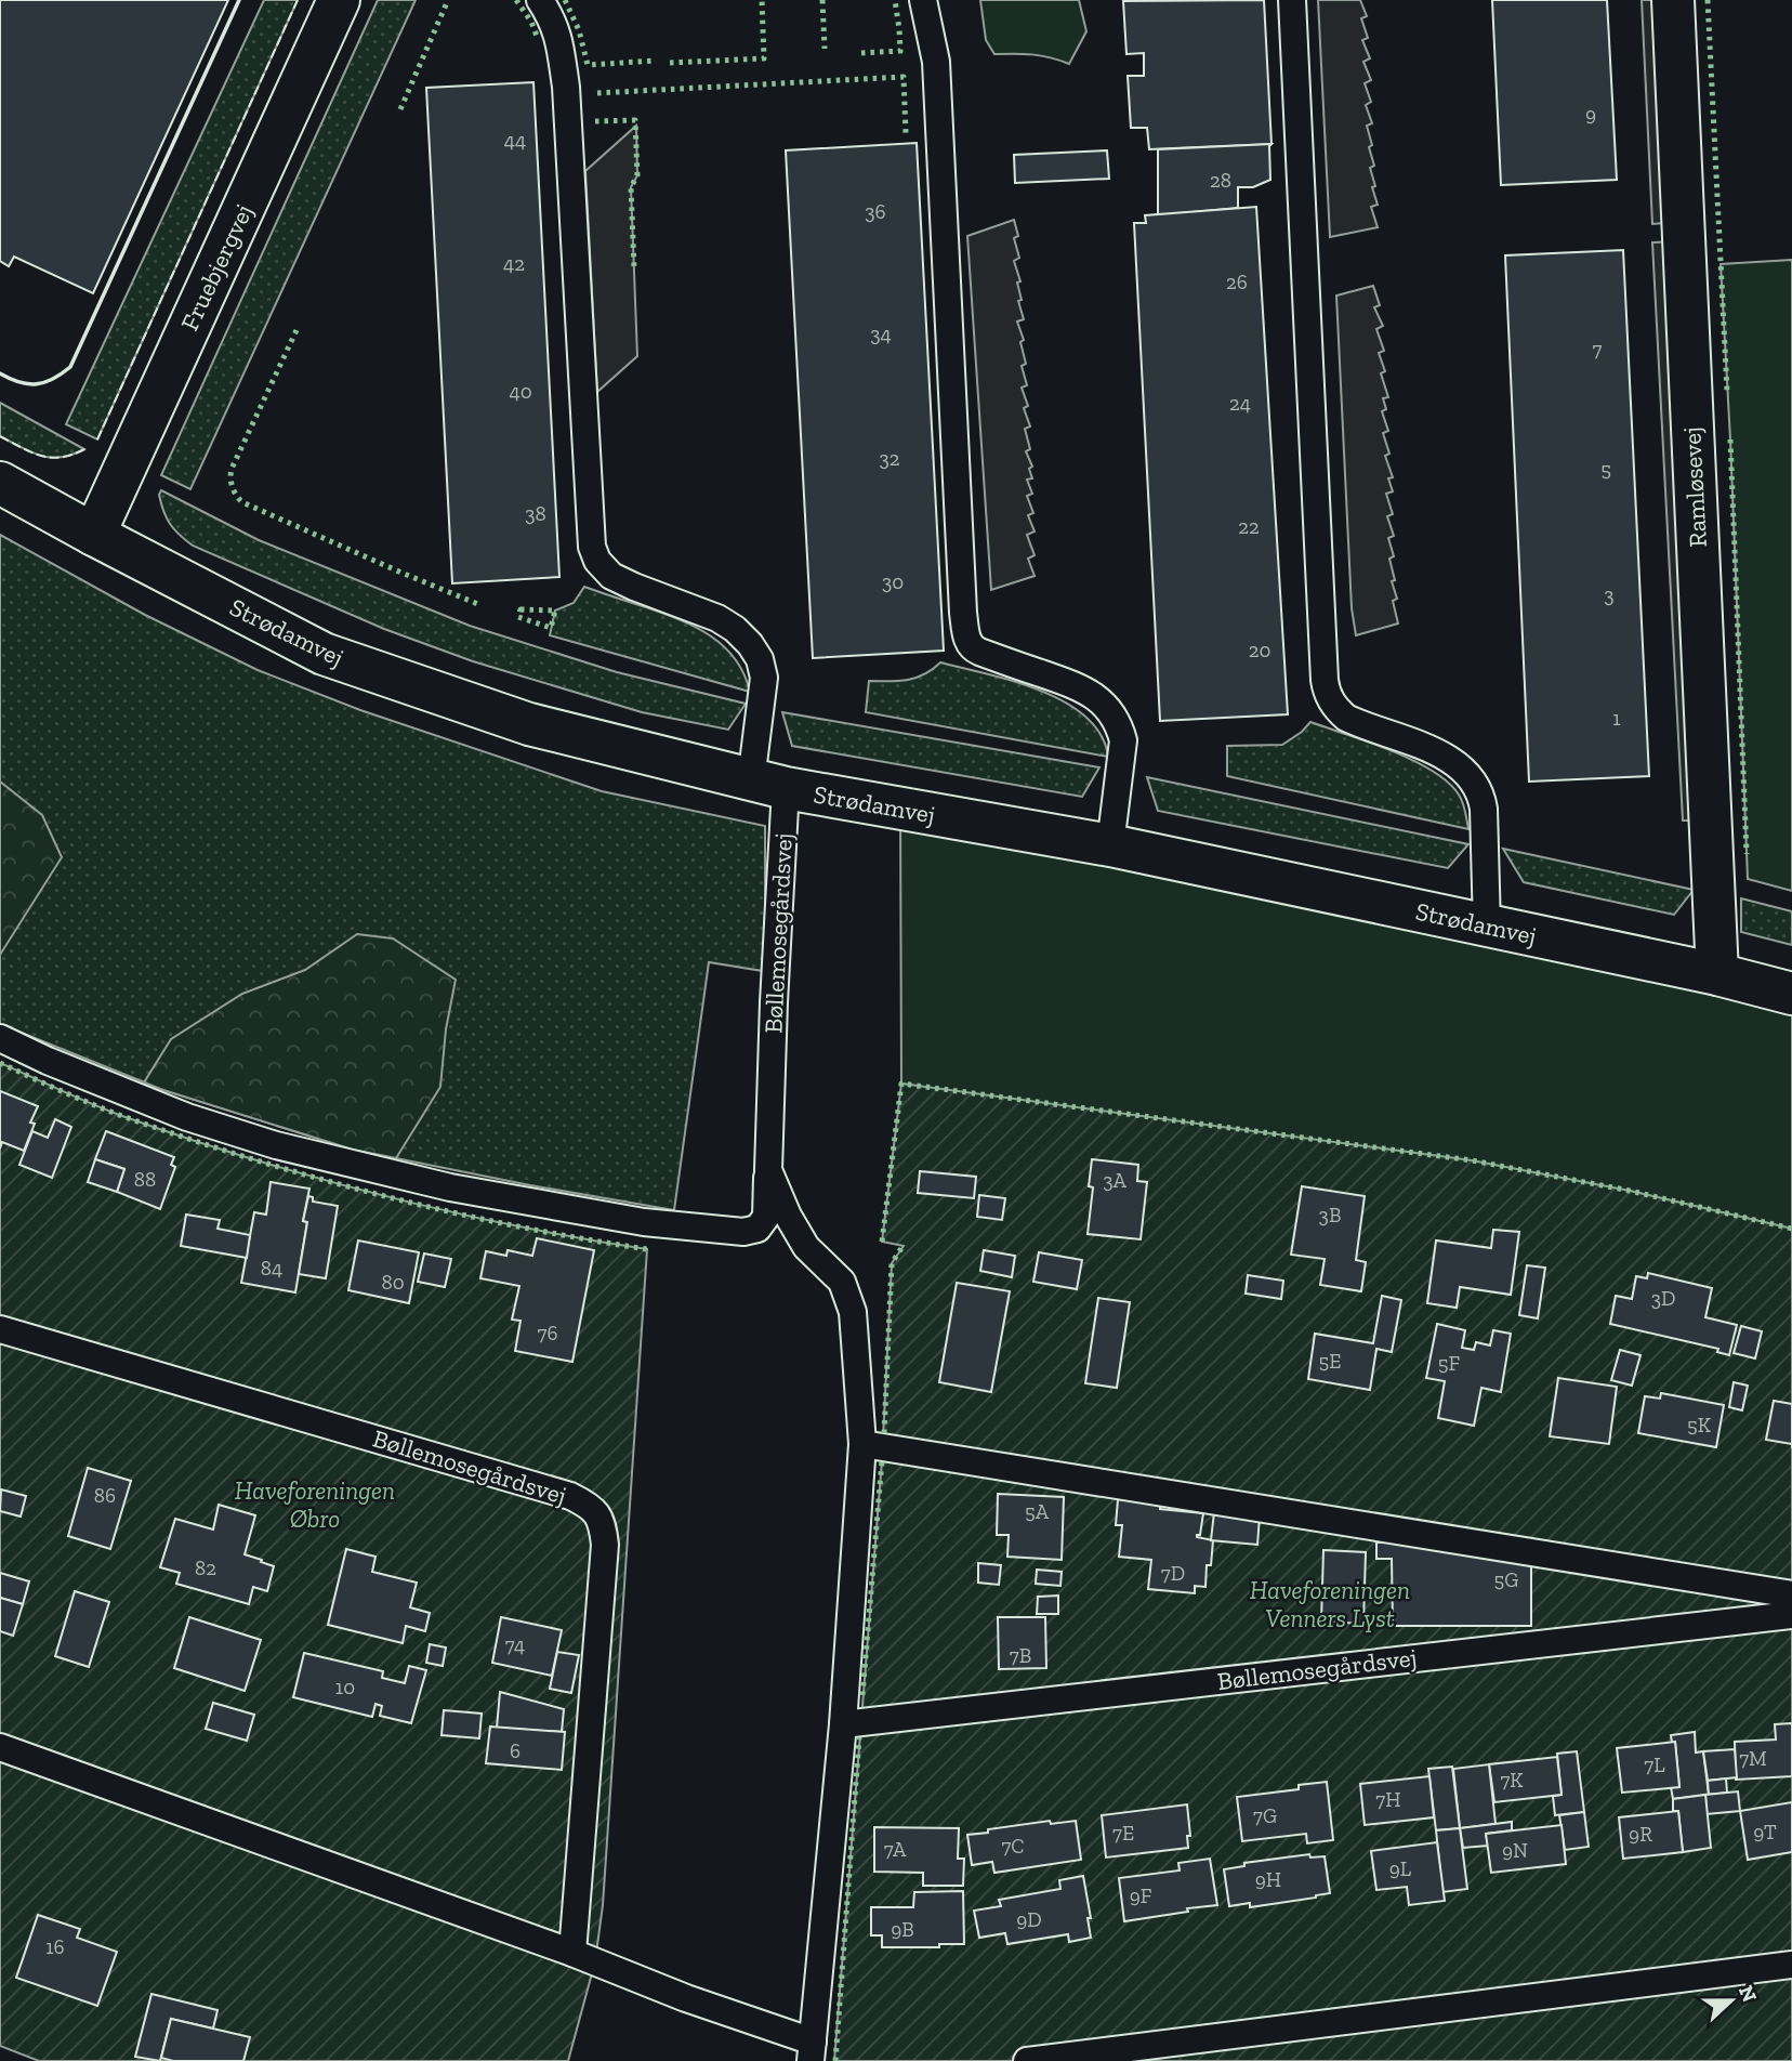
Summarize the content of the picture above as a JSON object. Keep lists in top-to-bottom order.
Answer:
{
  "streets": {
    "street": ["Fruebjergvej", "Ramløsevej", "Strødamvej"],
    "lane": ["Bøllemosegårdsvej"]
  },
  "crossings": [
    ["Fruebjergvej", "Strødamvej"],
    ["Ramløsevej", "Strødamvej"],
    ["Strødamvej", "Bøllemosegårdsvej"]
  ],
  "parks": ["Haveforeningen Øbro", "Haveforeningen Venners Lyst"],
  "house_numbers": [
    "9",
    "44",
    "28",
    "36",
    "42",
    "26",
    "34",
    "7",
    "40",
    "24",
    "32",
    "5",
    "38",
    "22",
    "30",
    "3",
    "20",
    "1",
    "88",
    "3A",
    "3B",
    "84",
    "80",
    "3D",
    "76",
    "5E",
    "5F",
    "5K",
    "86",
    "5A",
    "82",
    "7D",
    "5G",
    "74",
    "7B",
    "10",
    "6",
    "7M",
    "7L",
    "7K",
    "7H",
    "7G",
    "9T",
    "7E",
    "9R",
    "7C",
    "7A",
    "9N",
    "9L",
    "9H",
    "9F",
    "9D",
    "9B",
    "16"
  ],
  "north": "right"
}
